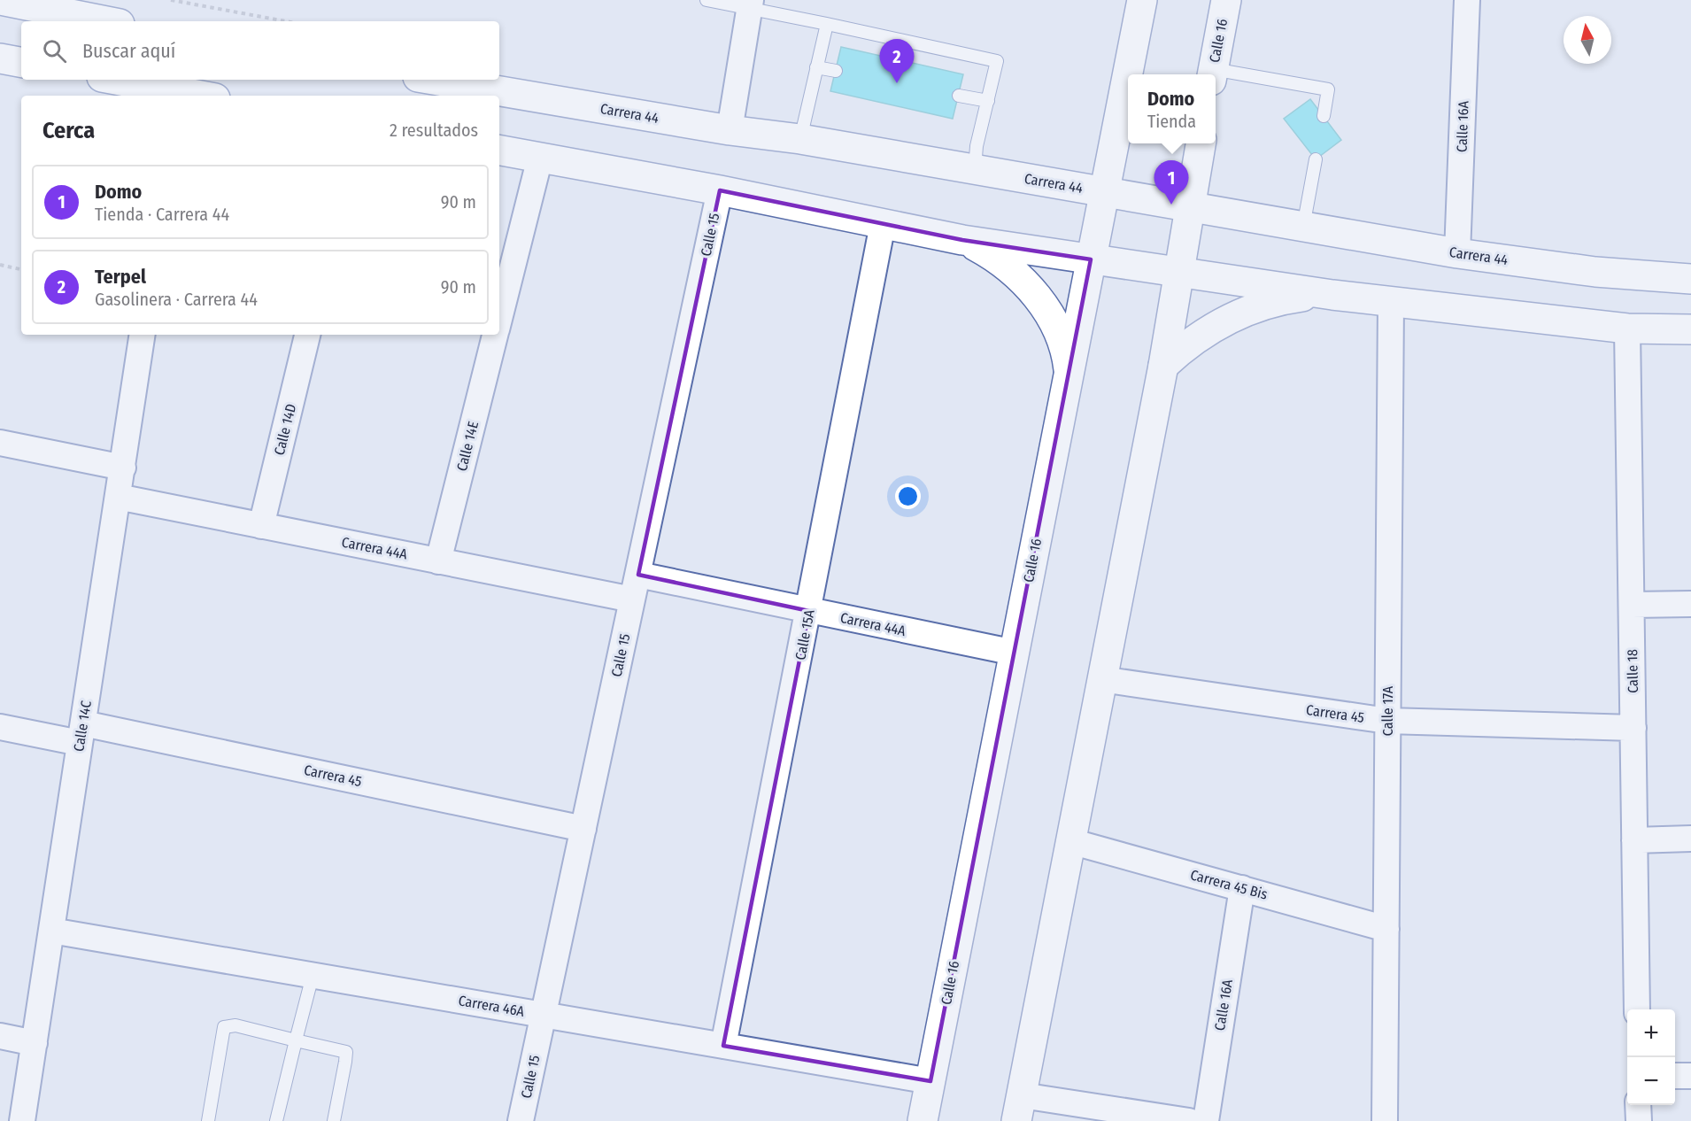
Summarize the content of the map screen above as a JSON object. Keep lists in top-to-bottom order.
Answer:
{
  "streets": {
    "main road": ["Calle 16", "Carrera 44"],
    "street": [
      "Calle 16A",
      "Calle 15",
      "Calle 14D",
      "Calle 14E",
      "Carrera 44A",
      "Calle 15A",
      "Calle 18",
      "Calle 17A",
      "Carrera 45",
      "Calle 14C",
      "Carrera 45 Bis",
      "Carrera 46A"
    ]
  },
  "crossings": [
    ["Calle 16", "Carrera 44"],
    ["Calle 16", "Carrera 44A"],
    ["Calle 16", "Carrera 46A"],
    ["Carrera 44", "Calle 16A"],
    ["Calle 16A", "Carrera 45 Bis"],
    ["Calle 15", "Carrera 44A"],
    ["Calle 15", "Carrera 45"],
    ["Calle 15", "Carrera 46A"],
    ["Calle 14D", "Carrera 44A"],
    ["Calle 14E", "Carrera 44A"],
    ["Carrera 44A", "Calle 15A"],
    ["Carrera 44A", "Calle 14C"],
    ["Calle 15A", "Carrera 46A"],
    ["Calle 18", "Carrera 45"],
    ["Calle 17A", "Carrera 45"],
    ["Calle 17A", "Carrera 45 Bis"],
    ["Carrera 45", "Calle 14C"],
    ["Calle 14C", "Carrera 46A"]
  ],
  "north": "top",
  "page": {
    "search": "Buscar aquí",
    "pins": ["2", "1"],
    "popup": ["Domo", "Tienda"],
    "heading": ["Cerca", "2 resultados"],
    "list": [
      {
        "mark": "1",
        "name": "Domo",
        "note": "Tienda · Carrera 44",
        "value": "90 m"
      },
      {
        "mark": "2",
        "name": "Terpel",
        "note": "Gasolinera · Carrera 44",
        "value": "90 m"
      }
    ],
    "map_buttons": ["+", "−"]
  }
}
